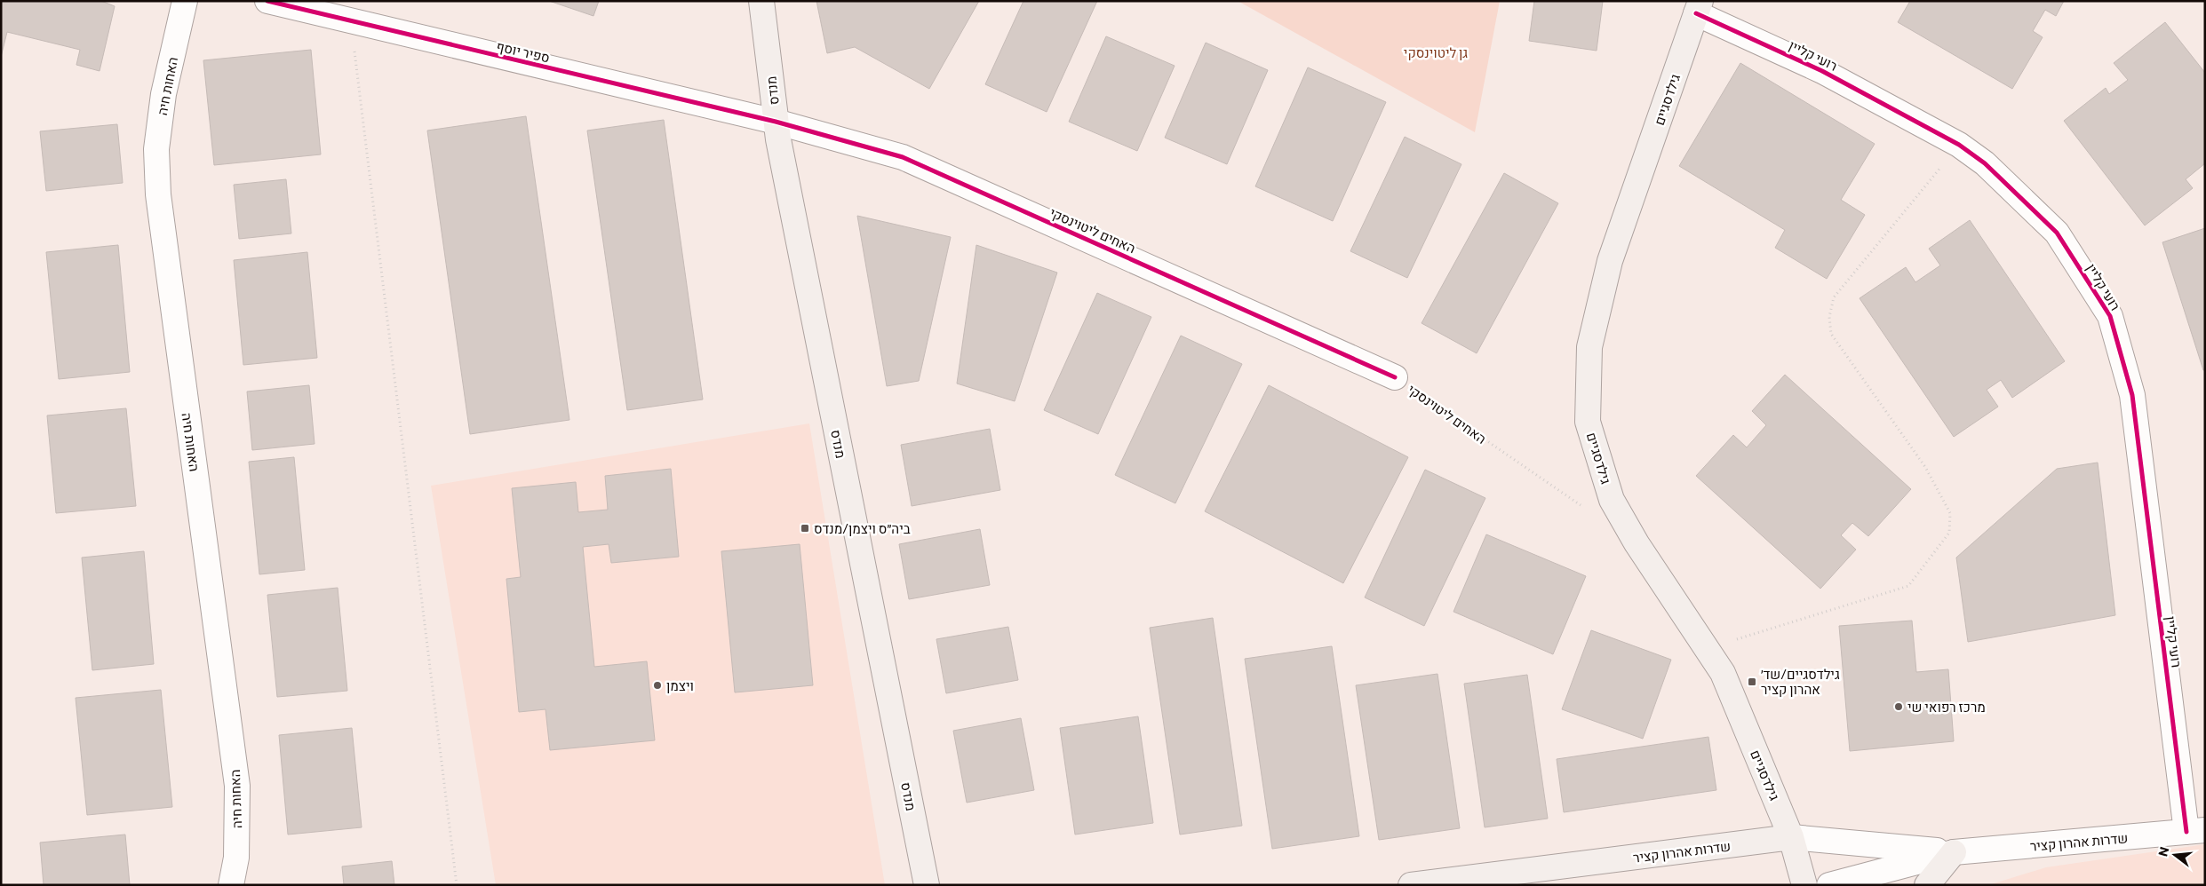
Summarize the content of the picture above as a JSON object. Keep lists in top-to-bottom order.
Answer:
{
  "streets": {
    "street": [
      "ספיר יוסף",
      "רועי קליין",
      "האחות חיה",
      "מנדס",
      "גילדסגיים",
      "האחים ליטוינסקי",
      "שדרות אהרון קציר"
    ]
  },
  "crossings": [
    ["ספיר יוסף", "מנדס"],
    ["ספיר יוסף", "האחים ליטוינסקי"],
    ["רועי קליין", "גילדסגיים"],
    ["רועי קליין", "שדרות אהרון קציר"],
    ["מנדס", "האחים ליטוינסקי"],
    ["גילדסגיים", "שדרות אהרון קציר"]
  ],
  "parks": ["גן ליטוינסקי"],
  "places": {
    "transit": ["ביה״ס ויצמן/מנדס", "גילדסגיים/שד׳ אהרון קציר"],
    "other": ["ויצמן", "מרכז רפואי שי"]
  },
  "north": "left"
}
